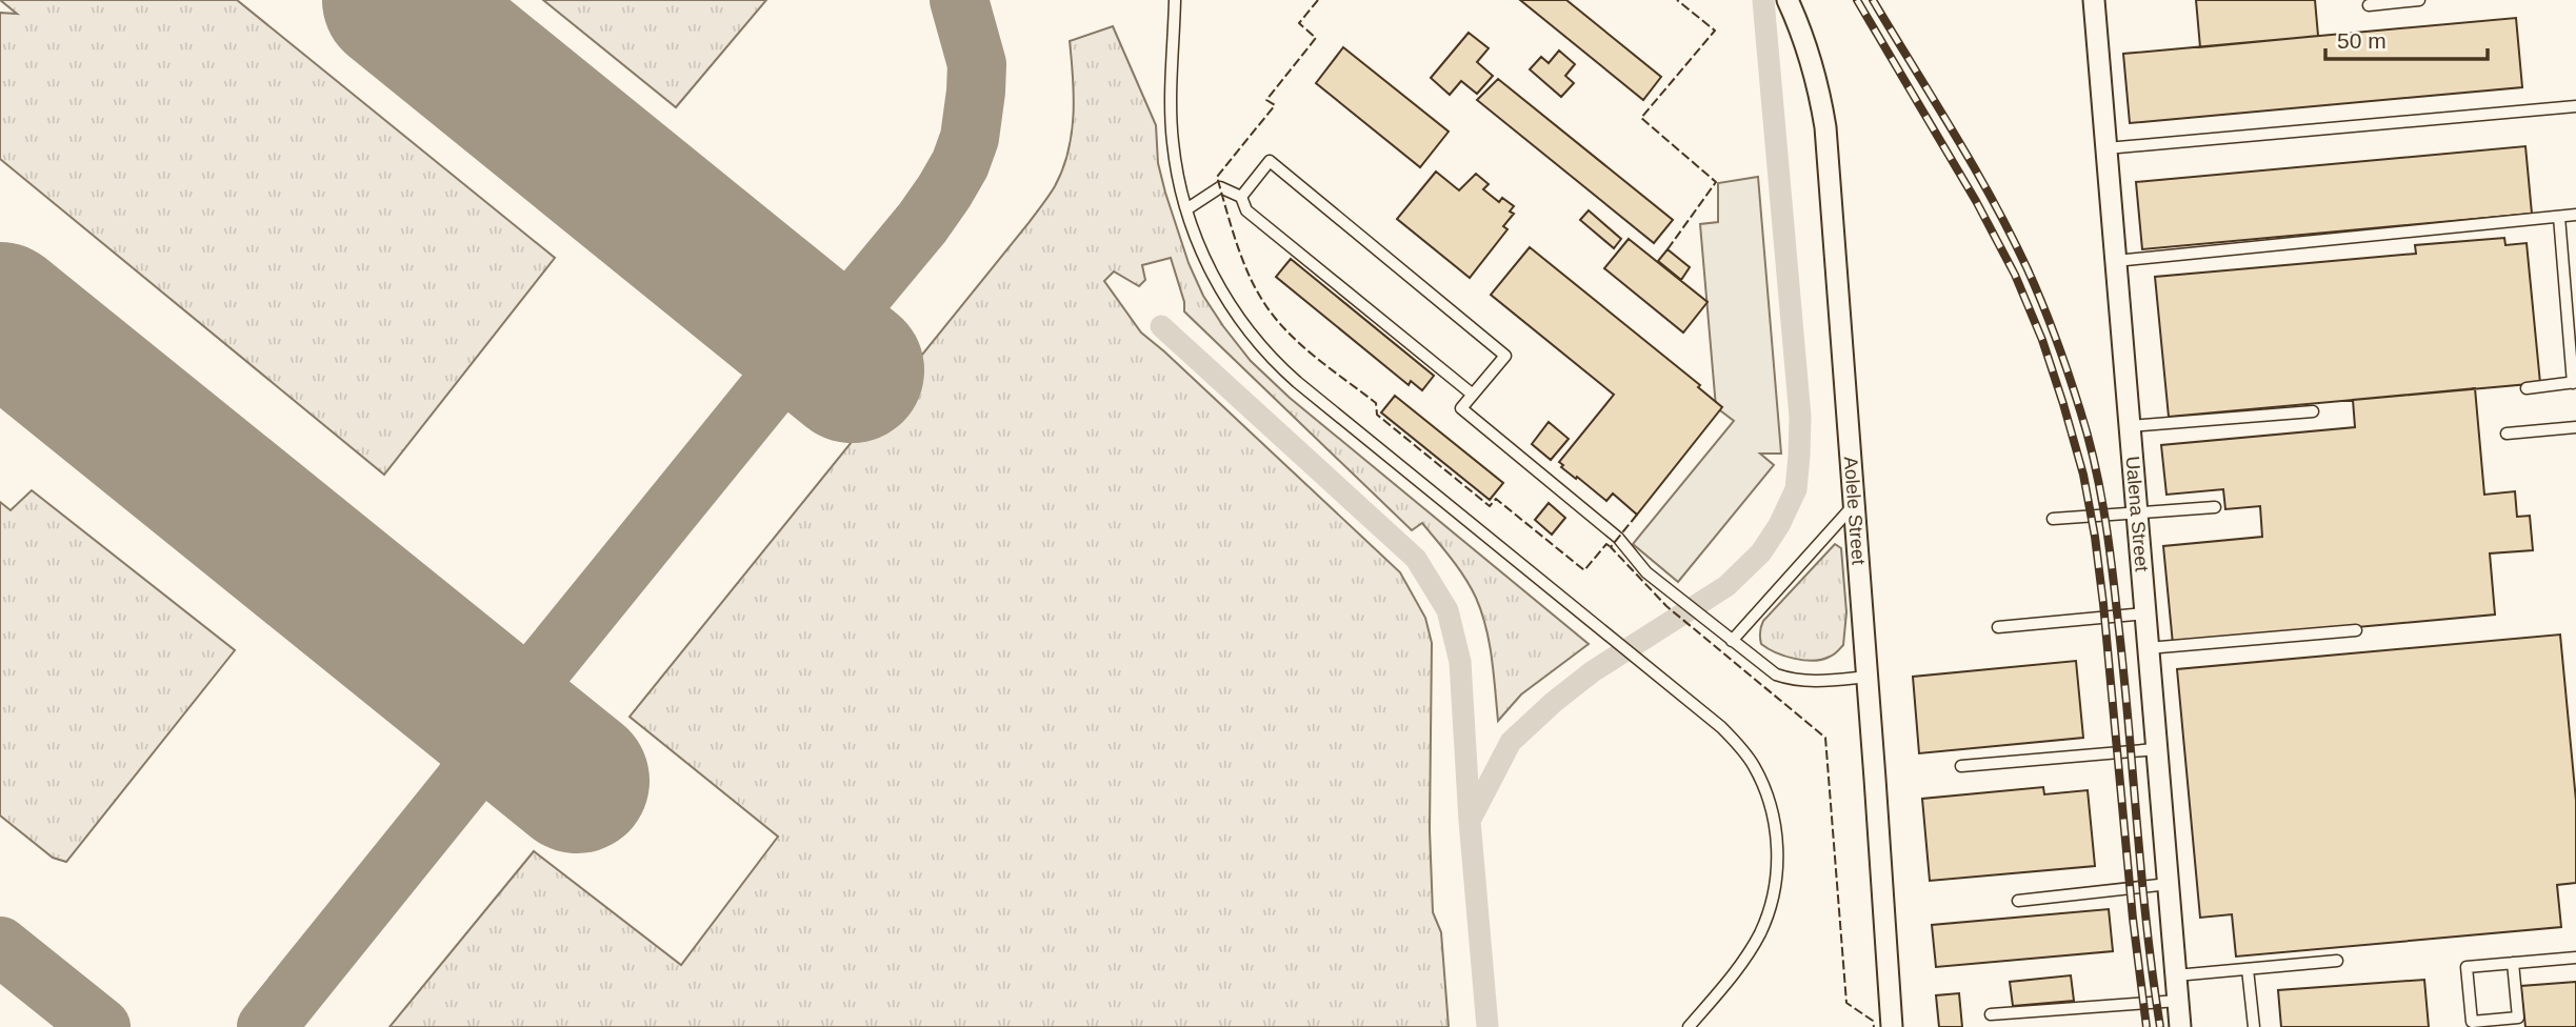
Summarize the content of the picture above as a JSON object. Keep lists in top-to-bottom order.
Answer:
{
  "streets": {
    "street": ["Aolele Street", "Ualena Street"]
  },
  "scale_bar": "50 m"
}
